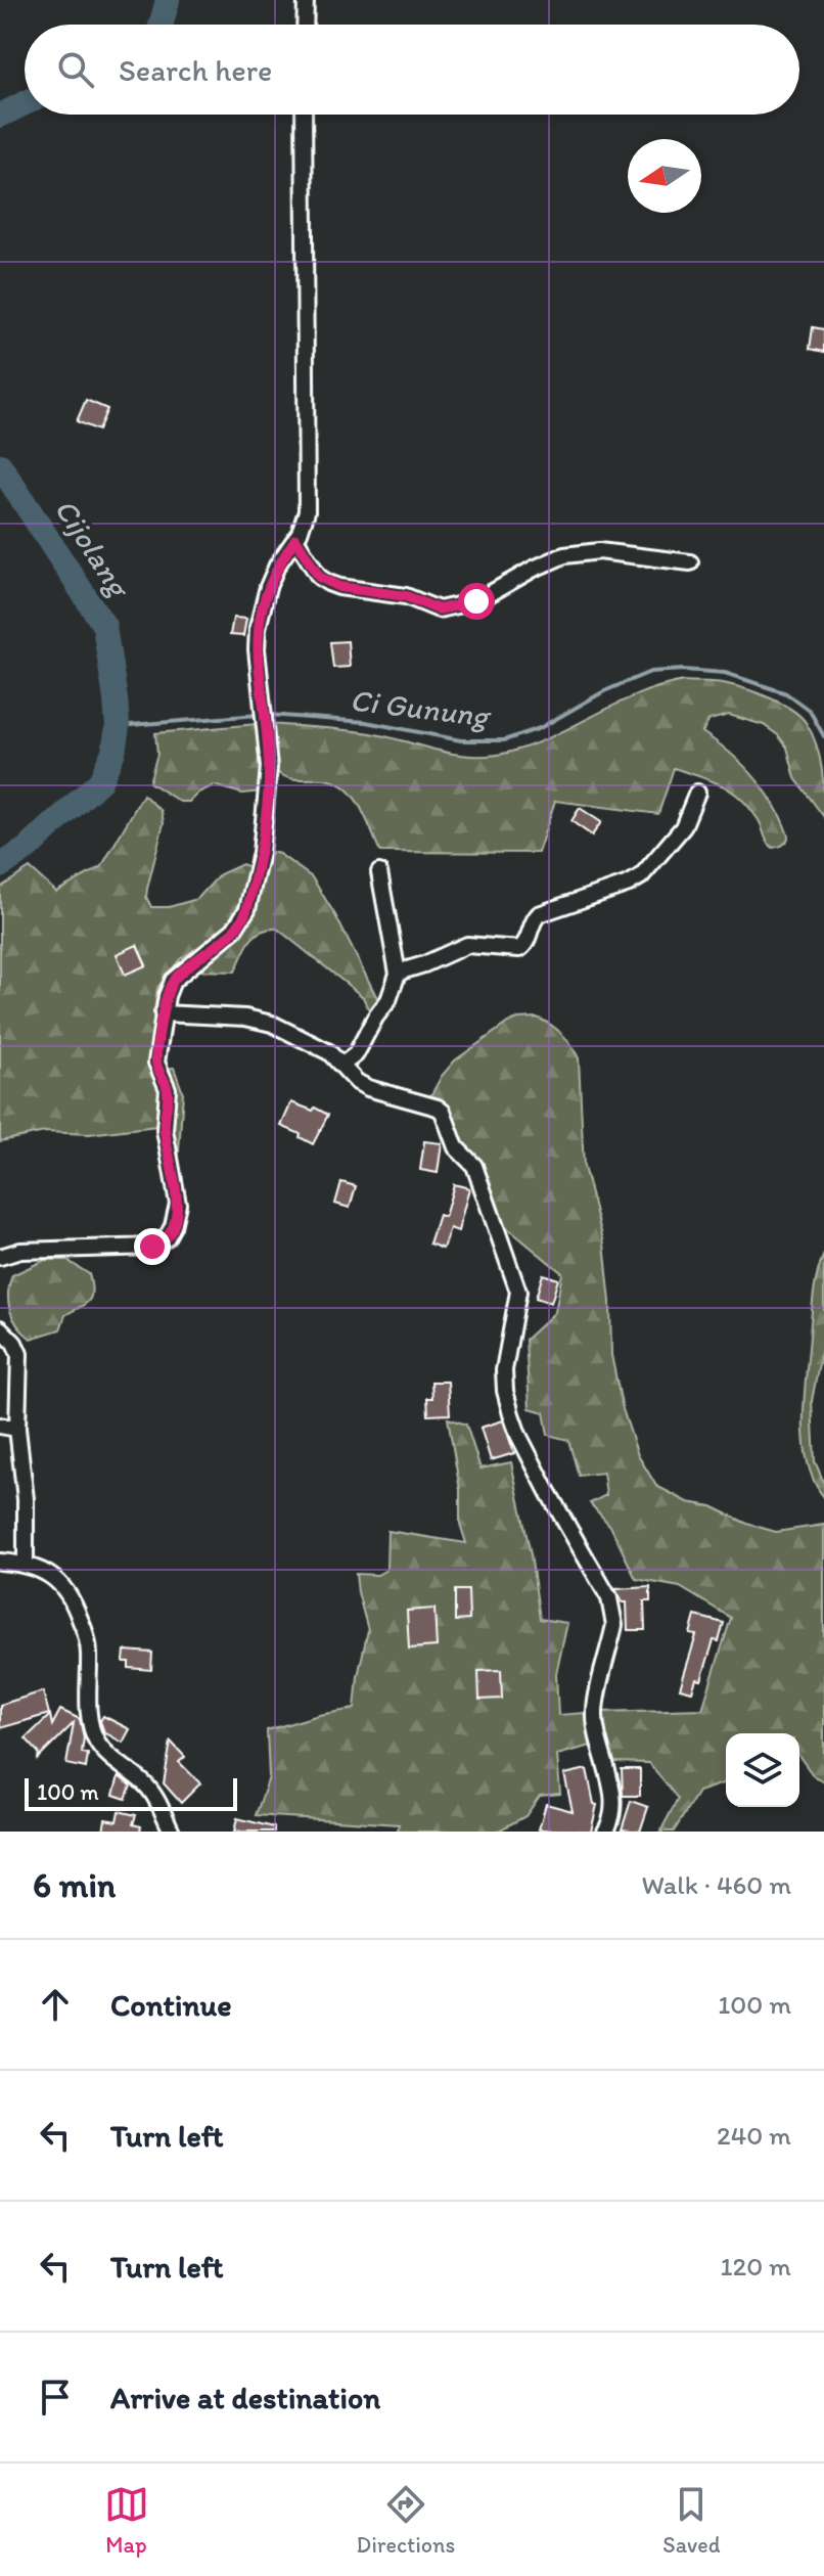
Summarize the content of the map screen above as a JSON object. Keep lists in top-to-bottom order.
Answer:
{
  "water": ["Cijolang", "Ci Gunung"],
  "scale_bar": "100 m",
  "north": "left",
  "page": {
    "search": "Search here",
    "scale": "100 m",
    "heading": ["6 min", "Walk · 460 m"],
    "list": [
      ["Continue", "100 m"],
      ["Turn left", "240 m"],
      ["Turn left", "120 m"],
      "Arrive at destination"
    ],
    "nav": ["Map", "Directions", "Saved"]
  }
}
